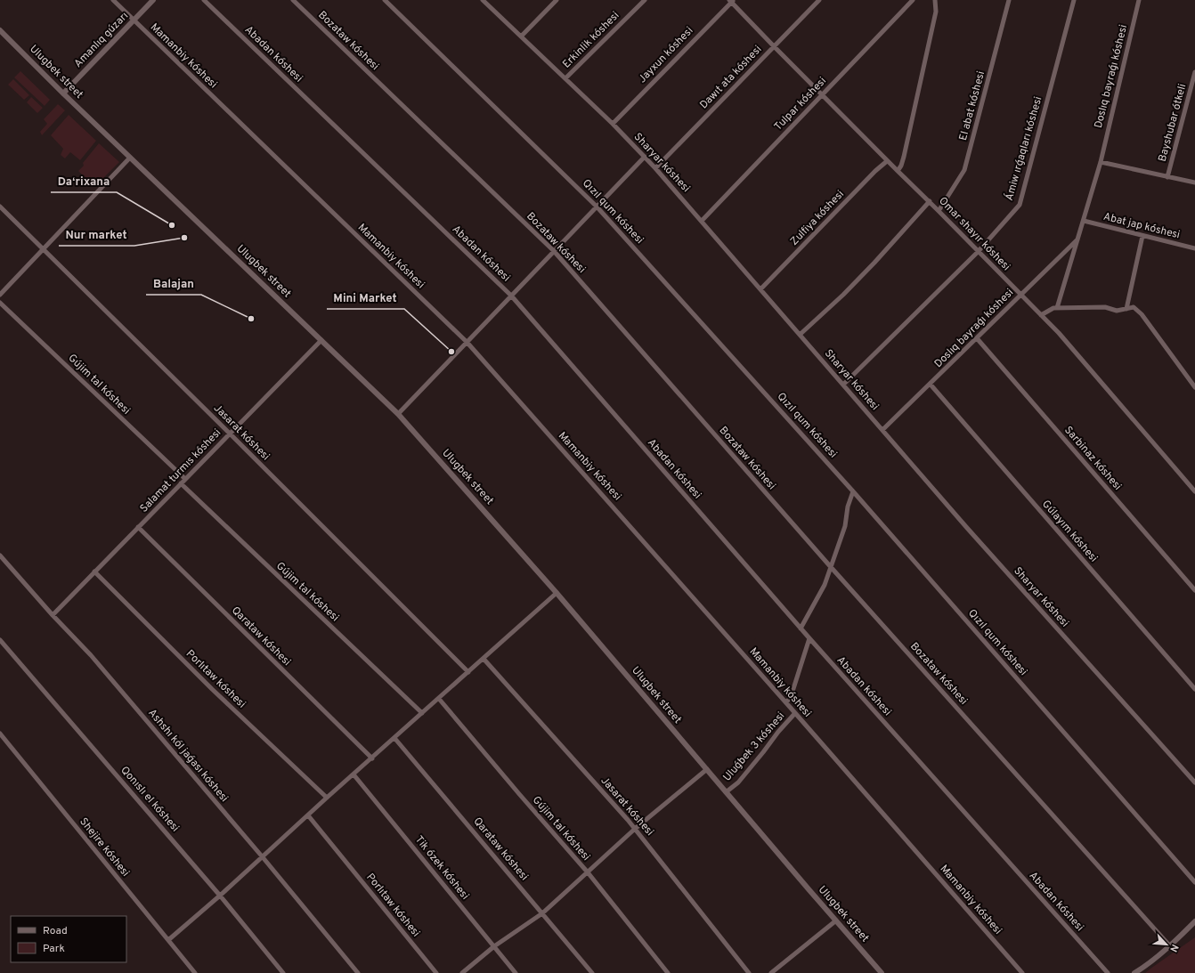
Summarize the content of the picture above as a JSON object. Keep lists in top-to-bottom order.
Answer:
{
  "streets": {
    "street": [
      "Amanlıq gúzarı",
      "Erkinlik kóshesi",
      "Bozataw kóshesi",
      "Abadan kóshesi",
      "Jayxun kóshesi",
      "Mamanbiy kóshesi",
      "Ulugbek street",
      "Doslıq bayraǵı kóshesi",
      "Dawıt ata kóshesi",
      "Tulpar kóshesi",
      "El abat kóshesi",
      "Bayshubar ótkeli",
      "Ámiw ırǵaqları kóshesi",
      "Sharyar kóshesi",
      "Qızıl qum kóshesi",
      "Zulfiya kóshesi",
      "Abat jap kóshesi",
      "Omar shayır kóshesi",
      "Gújim tal kóshesi",
      "Jasarat kóshesi",
      "Sarbinaz kóshesi",
      "Salamat turmıs kóshesi",
      "Gúlayım kóshesi",
      "Qarataw kóshesi",
      "Porlıtaw kóshesi",
      "Uluǵbek 3 kóshesi",
      "Ashshı kól jaǵası kóshesi",
      "Qonıslı el kóshesi",
      "Shejire kóshesi",
      "Tik ózek kóshesi"
    ]
  },
  "crossings": [
    ["Amanlıq gúzarı", "Mamanbiy kóshesi"],
    ["Amanlıq gúzarı", "Ulugbek street"],
    ["Erkinlik kóshesi", "Sharyar kóshesi"],
    ["Abadan kóshesi", "Uluǵbek 3 kóshesi"],
    ["Jayxun kóshesi", "Sharyar kóshesi"],
    ["Jayxun kóshesi", "Omar shayır kóshesi"],
    ["Mamanbiy kóshesi", "Uluǵbek 3 kóshesi"],
    ["Ulugbek street", "Salamat turmıs kóshesi"],
    ["Ulugbek street", "Uluǵbek 3 kóshesi"],
    ["Doslıq bayraǵı kóshesi", "Sharyar kóshesi"],
    ["Doslıq bayraǵı kóshesi", "Abat jap kóshesi"],
    ["Doslıq bayraǵı kóshesi", "Omar shayır kóshesi"],
    ["Doslıq bayraǵı kóshesi", "Sarbinaz kóshesi"],
    ["Doslıq bayraǵı kóshesi", "Gúlayım kóshesi"],
    ["Dawıt ata kóshesi", "Sharyar kóshesi"],
    ["Dawıt ata kóshesi", "Omar shayır kóshesi"],
    ["Tulpar kóshesi", "Sharyar kóshesi"],
    ["Tulpar kóshesi", "Omar shayır kóshesi"],
    ["El abat kóshesi", "Omar shayır kóshesi"],
    ["Ámiw ırǵaqları kóshesi", "Sharyar kóshesi"],
    ["Ámiw ırǵaqları kóshesi", "Omar shayır kóshesi"],
    ["Sharyar kóshesi", "Zulfiya kóshesi"],
    ["Zulfiya kóshesi", "Omar shayır kóshesi"],
    ["Gújim tal kóshesi", "Salamat turmıs kóshesi"],
    ["Jasarat kóshesi", "Salamat turmıs kóshesi"],
    ["Salamat turmıs kóshesi", "Qarataw kóshesi"],
    ["Salamat turmıs kóshesi", "Porlıtaw kóshesi"],
    ["Salamat turmıs kóshesi", "Ashshı kól jaǵası kóshesi"]
  ],
  "places": [
    "Daʻrixana",
    "Nur market",
    "Balajan",
    "Mini Market"
  ],
  "legend": ["Road", "Park"],
  "north": "bottom right"
}
